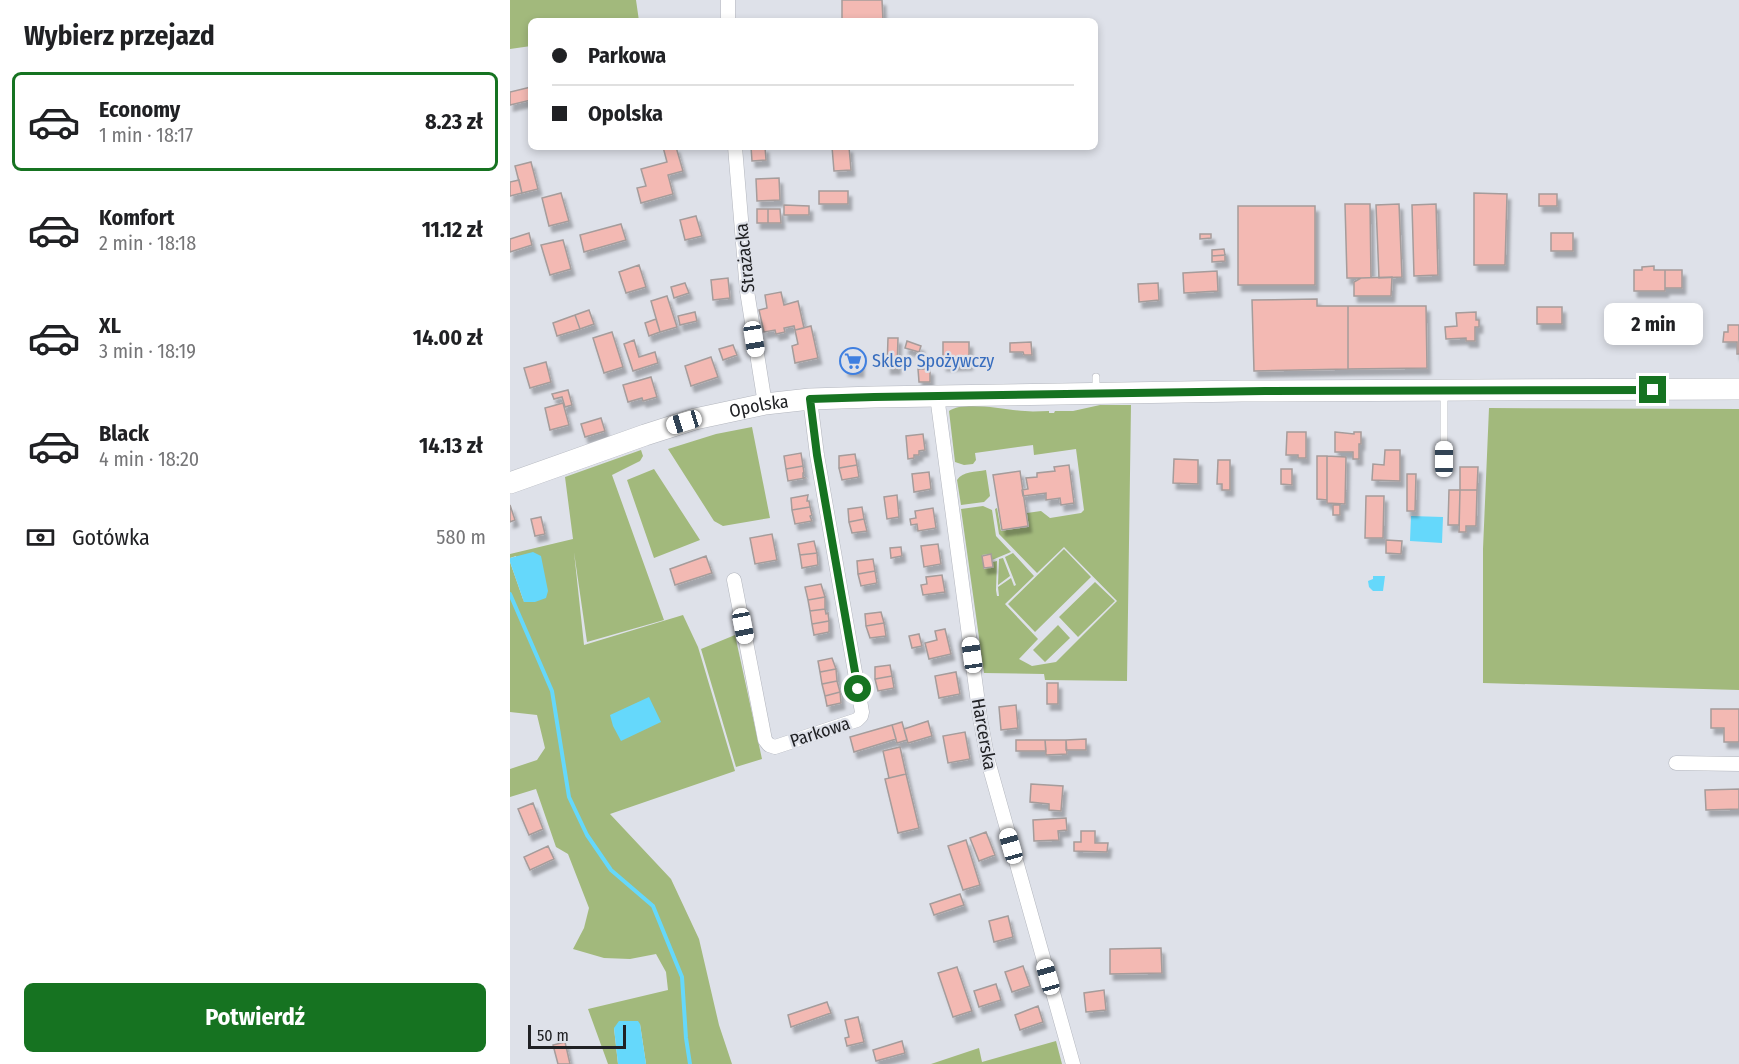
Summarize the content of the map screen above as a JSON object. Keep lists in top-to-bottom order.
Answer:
{
  "streets": {
    "main road": ["Opolska"],
    "street": ["Strażacka", "Parkowa", "Harcerska"]
  },
  "crossings": [
    ["Strażacka", "Opolska"],
    ["Opolska", "Parkowa"],
    ["Opolska", "Harcerska"]
  ],
  "places": {
    "supermarket": ["Sklep Spożywczy"]
  },
  "scale_bar": "50 m",
  "page": {
    "heading": "Wybierz przejazd",
    "banner": ["Parkowa", "Opolska"],
    "list": [
      {
        "name": "Economy",
        "note": "1 min · 18:17",
        "value": "8.23 zł"
      },
      {
        "name": "Komfort",
        "note": "2 min · 18:18",
        "value": "11.12 zł"
      },
      {
        "name": "XL",
        "note": "3 min · 18:19",
        "value": "14.00 zł"
      },
      {
        "name": "Black",
        "note": "4 min · 18:20",
        "value": "14.13 zł"
      }
    ],
    "bubble": "2 min",
    "pay": ["Gotówka", "580 m"],
    "buttons": "Potwierdź",
    "scale": "50 m"
  }
}
